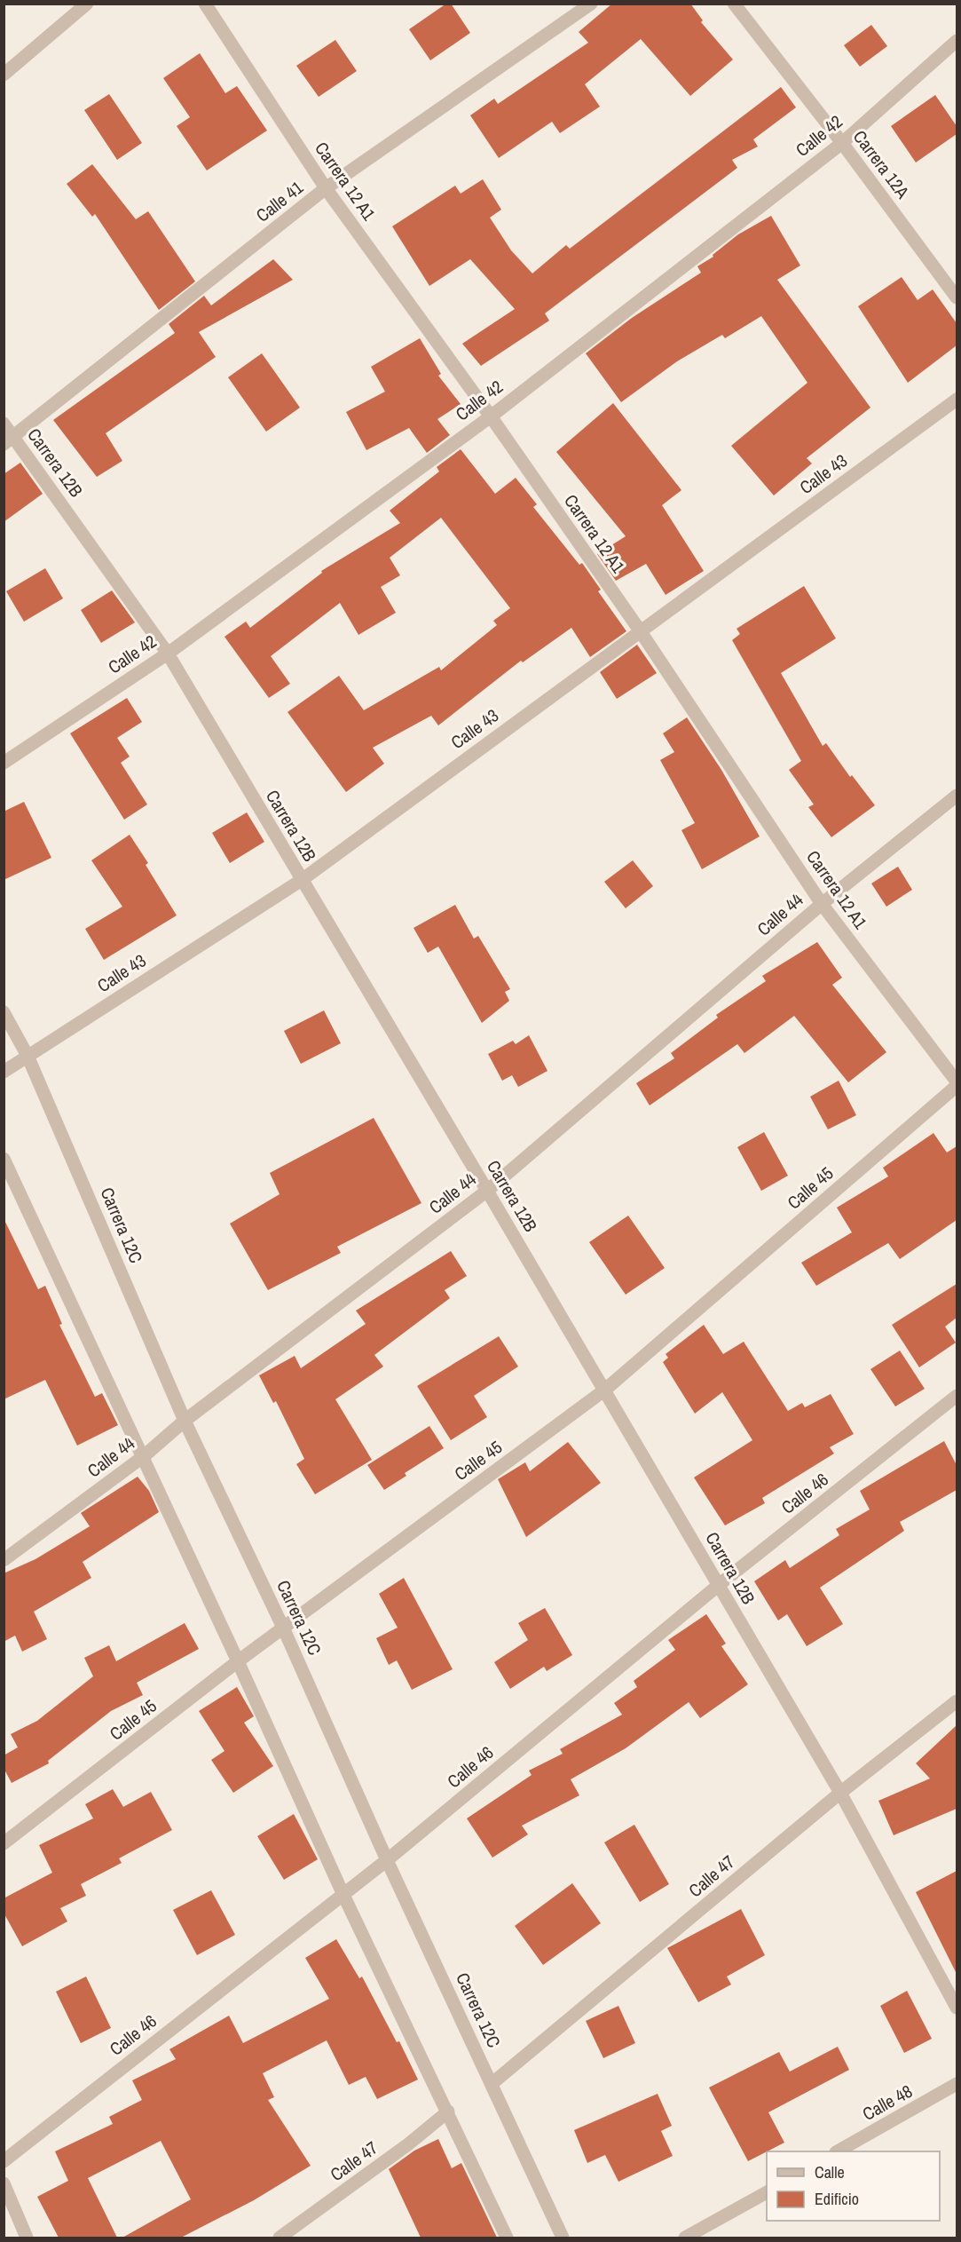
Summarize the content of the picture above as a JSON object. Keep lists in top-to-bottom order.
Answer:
{
  "streets": {
    "street": [
      "Calle 42",
      "Carrera 12A",
      "Carrera 12 A1",
      "Calle 41",
      "Carrera 12B",
      "Calle 43",
      "Calle 44",
      "Calle 45",
      "Carrera 12C",
      "Calle 46",
      "Calle 47",
      "Calle 48"
    ]
  },
  "crossings": [
    ["Calle 42", "Carrera 12A"],
    ["Calle 42", "Carrera 12 A1"],
    ["Calle 42", "Carrera 12B"],
    ["Carrera 12 A1", "Calle 41"],
    ["Carrera 12 A1", "Calle 43"],
    ["Carrera 12 A1", "Calle 44"],
    ["Carrera 12 A1", "Calle 45"],
    ["Calle 41", "Carrera 12B"],
    ["Carrera 12B", "Calle 43"],
    ["Carrera 12B", "Calle 44"],
    ["Carrera 12B", "Calle 45"],
    ["Carrera 12B", "Calle 46"],
    ["Carrera 12B", "Calle 47"],
    ["Calle 43", "Carrera 12C"],
    ["Calle 44", "Carrera 12C"],
    ["Calle 45", "Carrera 12C"],
    ["Carrera 12C", "Calle 46"],
    ["Carrera 12C", "Calle 47"]
  ],
  "legend": ["Calle", "Edificio"]
}
